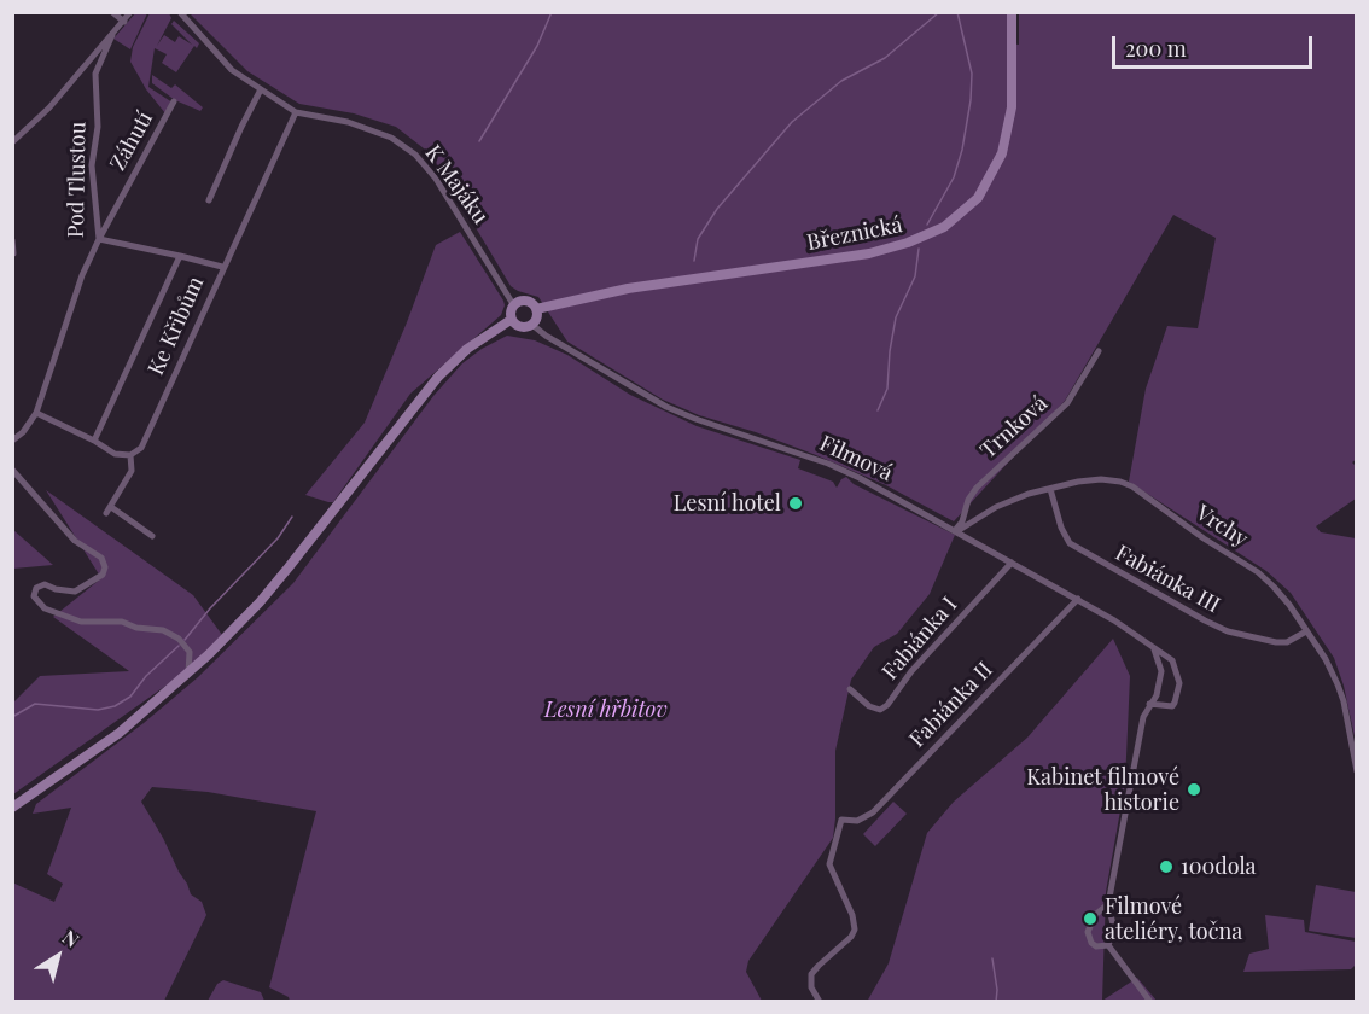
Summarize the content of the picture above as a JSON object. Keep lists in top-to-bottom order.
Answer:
{
  "streets": {
    "main road": ["Březnická"],
    "street": [
      "Záhutí",
      "Pod Tlustou",
      "K Majáku",
      "Ke Křibům",
      "Trnková",
      "Filmová",
      "Vrchy",
      "Fabiánka III",
      "Fabiánka I",
      "Fabiánka II"
    ]
  },
  "crossings": [
    ["Záhutí", "Pod Tlustou"],
    ["K Majáku", "Březnická"],
    ["K Majáku", "Ke Křibům"],
    ["K Majáku", "Filmová"],
    ["Březnická", "Filmová"],
    ["Trnková", "Filmová"],
    ["Trnková", "Vrchy"],
    ["Filmová", "Vrchy"],
    ["Filmová", "Fabiánka I"],
    ["Filmová", "Fabiánka II"],
    ["Vrchy", "Fabiánka III"]
  ],
  "parks": ["Lesní hřbitov"],
  "places": [
    "Lesní hotel",
    "Kabinet filmové historie",
    "100dola",
    "Filmové ateliéry, točna"
  ],
  "scale_bar": "200 m",
  "north": "top right"
}
